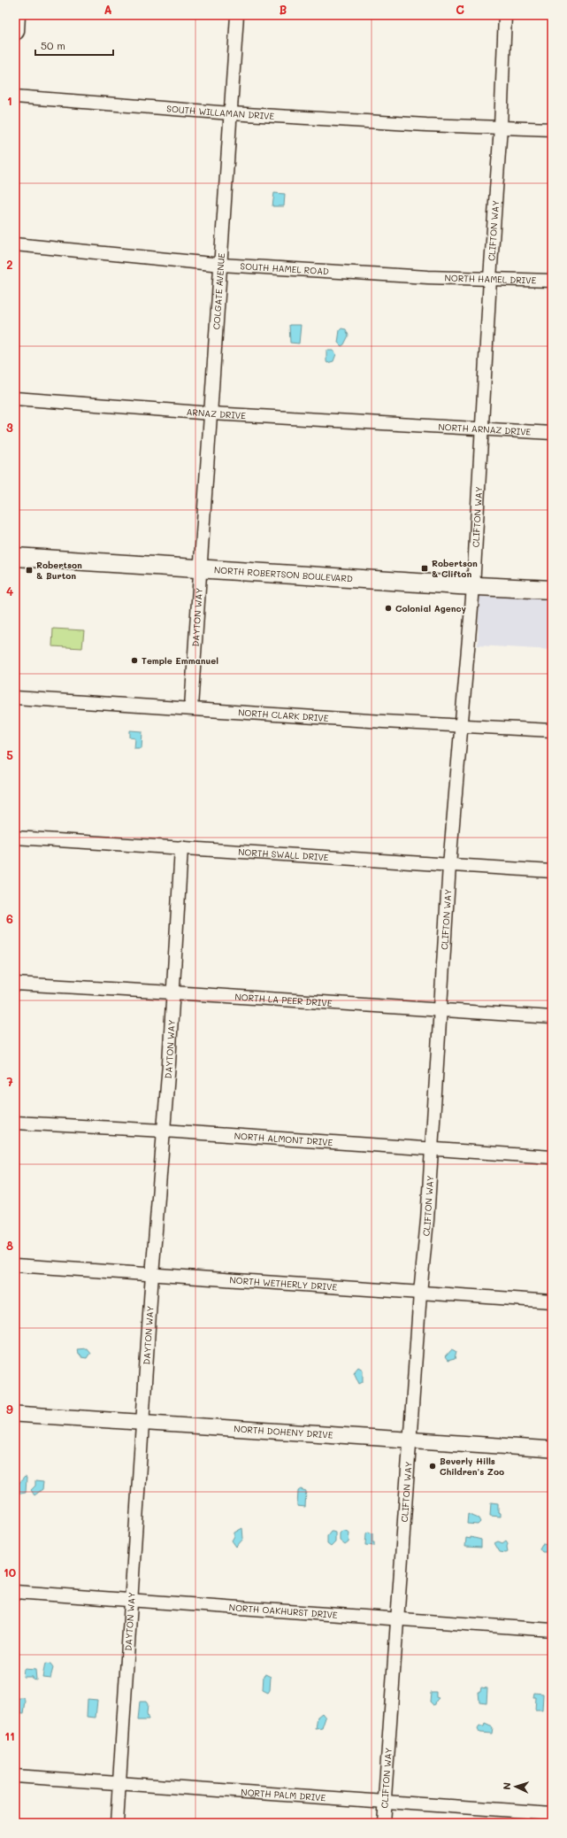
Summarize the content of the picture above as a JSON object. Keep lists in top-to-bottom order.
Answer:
{
  "streets": {
    "main road": ["NORTH ROBERTSON BOULEVARD"],
    "street": [
      "SOUTH WILLAMAN DRIVE",
      "CLIFTON WAY",
      "SOUTH HAMEL ROAD",
      "NORTH HAMEL DRIVE",
      "COLGATE AVENUE",
      "ARNAZ DRIVE",
      "NORTH ARNAZ DRIVE",
      "DAYTON WAY",
      "NORTH CLARK DRIVE",
      "NORTH SWALL DRIVE",
      "NORTH LA PEER DRIVE",
      "NORTH ALMONT DRIVE",
      "NORTH WETHERLY DRIVE",
      "NORTH DOHENY DRIVE",
      "NORTH OAKHURST DRIVE",
      "NORTH PALM DRIVE"
    ]
  },
  "crossings": [
    ["SOUTH WILLAMAN DRIVE", "CLIFTON WAY"],
    ["SOUTH WILLAMAN DRIVE", "COLGATE AVENUE"],
    ["CLIFTON WAY", "NORTH HAMEL DRIVE"],
    ["CLIFTON WAY", "NORTH ARNAZ DRIVE"],
    ["CLIFTON WAY", "NORTH ROBERTSON BOULEVARD"],
    ["CLIFTON WAY", "NORTH CLARK DRIVE"],
    ["CLIFTON WAY", "NORTH SWALL DRIVE"],
    ["CLIFTON WAY", "NORTH LA PEER DRIVE"],
    ["CLIFTON WAY", "NORTH ALMONT DRIVE"],
    ["CLIFTON WAY", "NORTH WETHERLY DRIVE"],
    ["CLIFTON WAY", "NORTH DOHENY DRIVE"],
    ["CLIFTON WAY", "NORTH OAKHURST DRIVE"],
    ["CLIFTON WAY", "NORTH PALM DRIVE"],
    ["SOUTH HAMEL ROAD", "NORTH HAMEL DRIVE"],
    ["SOUTH HAMEL ROAD", "COLGATE AVENUE"],
    ["COLGATE AVENUE", "ARNAZ DRIVE"],
    ["COLGATE AVENUE", "NORTH ROBERTSON BOULEVARD"],
    ["COLGATE AVENUE", "DAYTON WAY"],
    ["ARNAZ DRIVE", "NORTH ARNAZ DRIVE"],
    ["NORTH ROBERTSON BOULEVARD", "DAYTON WAY"],
    ["DAYTON WAY", "NORTH CLARK DRIVE"],
    ["DAYTON WAY", "NORTH SWALL DRIVE"],
    ["DAYTON WAY", "NORTH LA PEER DRIVE"],
    ["DAYTON WAY", "NORTH ALMONT DRIVE"],
    ["DAYTON WAY", "NORTH WETHERLY DRIVE"],
    ["DAYTON WAY", "NORTH DOHENY DRIVE"],
    ["DAYTON WAY", "NORTH OAKHURST DRIVE"],
    ["DAYTON WAY", "NORTH PALM DRIVE"]
  ],
  "places": {
    "transit": ["Robertson & Clifton", "Robertson & Burton"],
    "other": ["Colonial Agency", "Temple Emmanuel", "Beverly Hills Children's Zoo"]
  },
  "scale_bar": "50 m",
  "north": "left",
  "grid": {
    "columns": ["A", "B", "C"],
    "rows": [
      "1",
      "2",
      "3",
      "4",
      "5",
      "6",
      "7",
      "8",
      "9",
      "10",
      "11"
    ]
  }
}
